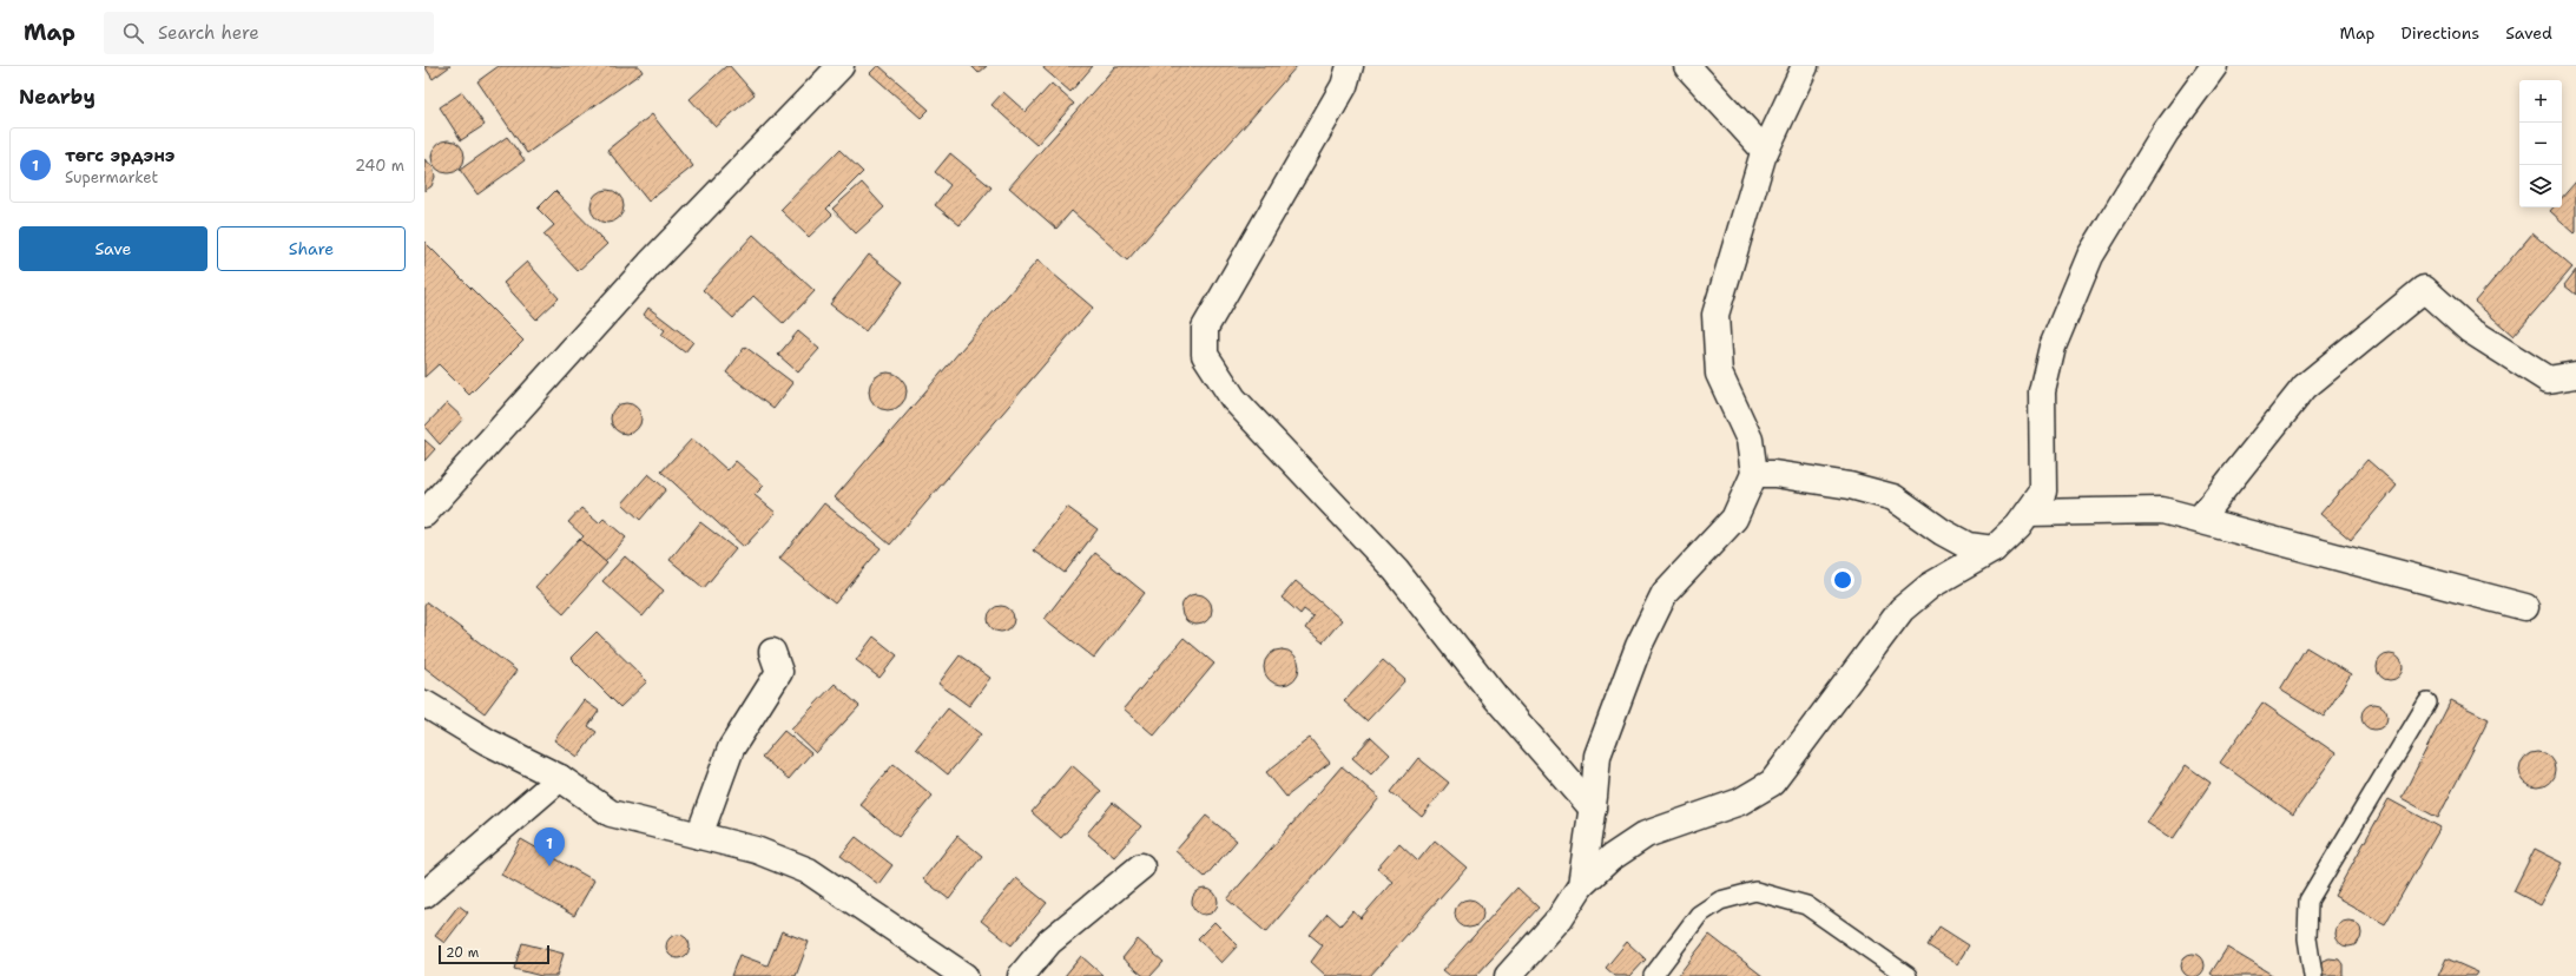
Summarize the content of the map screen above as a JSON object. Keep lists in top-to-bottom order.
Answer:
{
  "scale_bar": "20 m",
  "page": {
    "header": "Map",
    "search": "Search here",
    "nav": ["Map", "Directions", "Saved"],
    "heading": "Nearby",
    "map_buttons": ["+", "−"],
    "list": [
      {
        "mark": "1",
        "name": "төгс эрдэнэ",
        "note": "Supermarket",
        "value": "240 m"
      }
    ],
    "buttons": ["Save", "Share"],
    "pins": "1",
    "scale": "20 m"
  }
}
